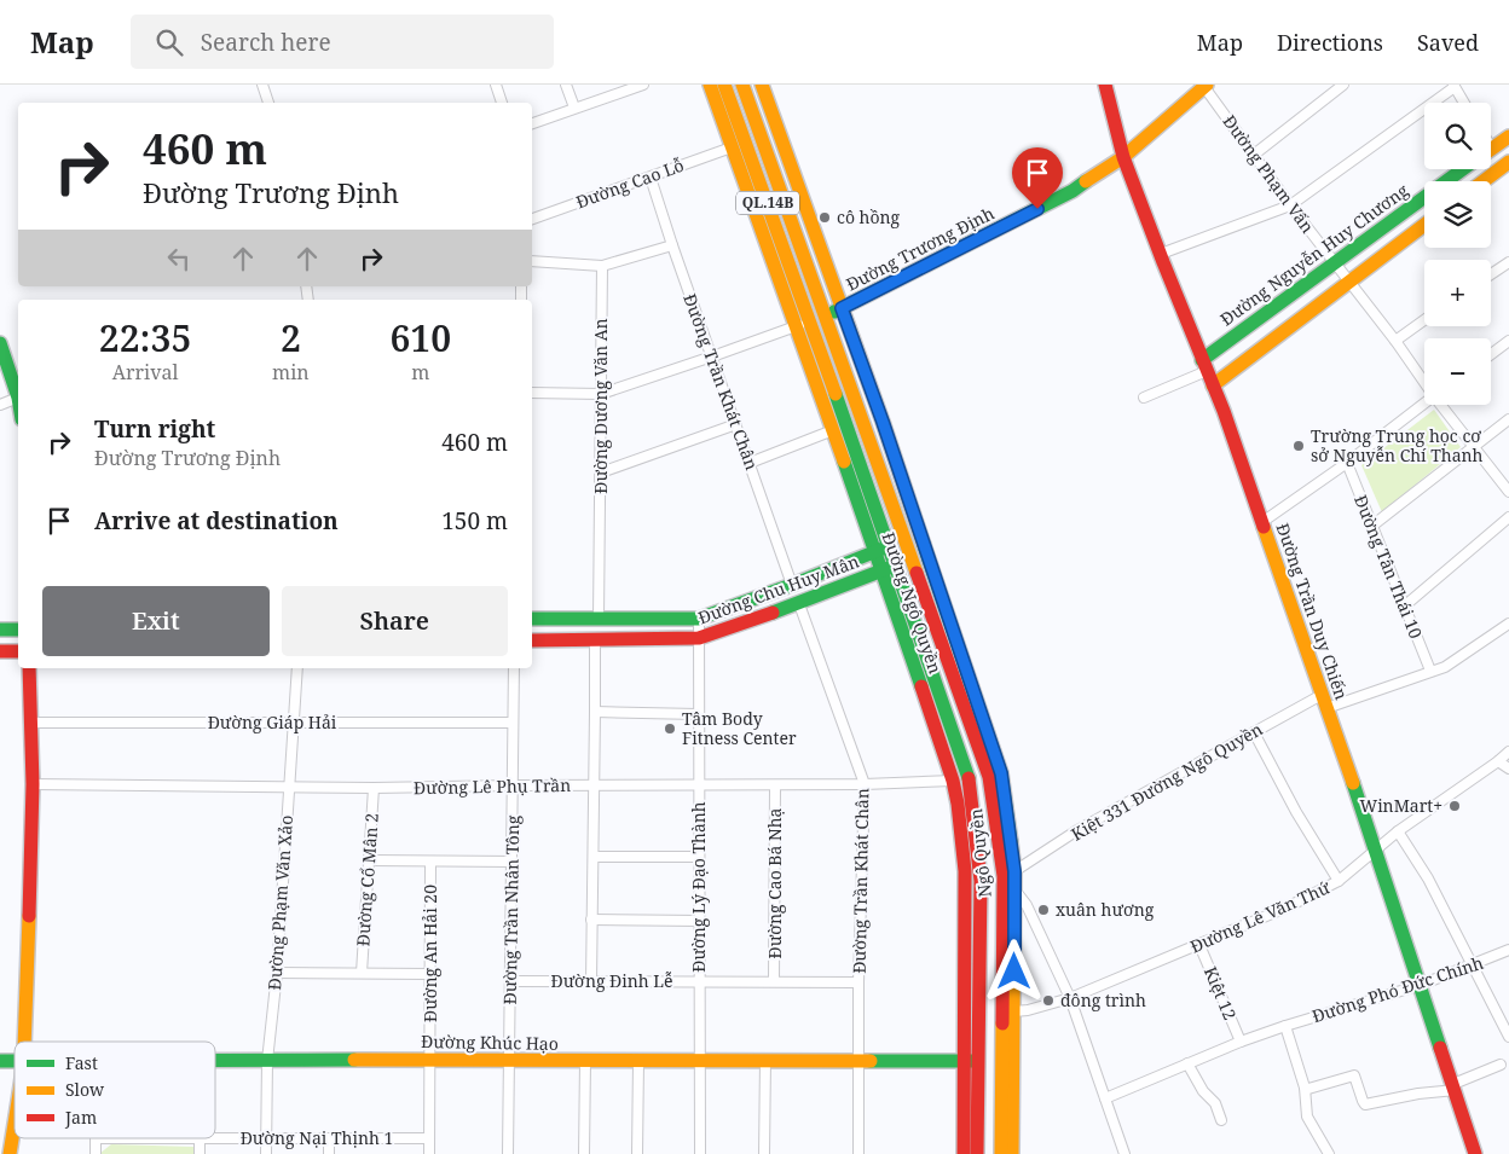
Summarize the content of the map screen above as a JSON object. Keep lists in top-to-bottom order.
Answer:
{
  "streets": {
    "main road": [
      "QL.14B",
      "Đường Trương Định",
      "Đường Nguyễn Huy Chương",
      "Đường Chu Huy Mân",
      "Đường Ngô Quyền",
      "Đường Trần Duy Chiến",
      "Ngô Quyền",
      "Đường Khúc Hạo"
    ],
    "street": [
      "Đường Phạm Vấn",
      "Đường Cao Lỗ",
      "Đường Trần Khát Chân",
      "Đường Dương Văn An",
      "Đường Tân Thái 10",
      "Đường Giáp Hải",
      "Kiệt 331 Đường Ngô Quyền",
      "Đường Lê Phụ Trần",
      "Đường Cổ Mân 2",
      "Đường Cao Bá Nhạ",
      "Đường Lý Đạo Thành",
      "Đường Phạm Văn Xảo",
      "Đường Trần Nhân Tông",
      "Đường Lê Văn Thứ",
      "Đường An Hải 20",
      "Đường Đinh Lễ",
      "Đường Phó Đức Chính",
      "Kiệt 12",
      "Đường Nại Thịnh 1"
    ]
  },
  "crossings": [
    ["Đường Phạm Vấn", "Đường Trương Định"],
    ["Đường Phạm Vấn", "Đường Nguyễn Huy Chương"],
    ["Đường Cao Lỗ", "Đường Trần Khát Chân"],
    ["Đường Cao Lỗ", "Đường Ngô Quyền"],
    ["Đường Trương Định", "Đường Ngô Quyền"],
    ["Đường Trương Định", "Đường Trần Duy Chiến"],
    ["Đường Trương Định", "Ngô Quyền"],
    ["Đường Nguyễn Huy Chương", "Đường Trần Duy Chiến"],
    ["Đường Trần Khát Chân", "Đường Chu Huy Mân"],
    ["Đường Trần Khát Chân", "Đường Lê Phụ Trần"],
    ["Đường Trần Khát Chân", "Đường Đinh Lễ"],
    ["Đường Trần Khát Chân", "Đường Khúc Hạo"],
    ["Đường Dương Văn An", "Đường Chu Huy Mân"],
    ["Đường Tân Thái 10", "Kiệt 331 Đường Ngô Quyền"],
    ["Đường Chu Huy Mân", "Đường Ngô Quyền"],
    ["Đường Chu Huy Mân", "Ngô Quyền"],
    ["Đường Chu Huy Mân", "Đường Lý Đạo Thành"],
    ["Đường Ngô Quyền", "Kiệt 331 Đường Ngô Quyền"],
    ["Đường Ngô Quyền", "Đường Lê Phụ Trần"],
    ["Đường Ngô Quyền", "Ngô Quyền"],
    ["Đường Ngô Quyền", "Đường Lê Văn Thứ"],
    ["Đường Ngô Quyền", "Đường Khúc Hạo"],
    ["Đường Trần Duy Chiến", "Kiệt 331 Đường Ngô Quyền"],
    ["Đường Trần Duy Chiến", "Đường Lê Văn Thứ"],
    ["Đường Trần Duy Chiến", "Đường Phó Đức Chính"],
    ["Đường Giáp Hải", "Đường Phạm Văn Xảo"],
    ["Đường Giáp Hải", "Đường Trần Nhân Tông"],
    ["Kiệt 331 Đường Ngô Quyền", "Ngô Quyền"],
    ["Đường Lê Phụ Trần", "Đường Cổ Mân 2"],
    ["Đường Lê Phụ Trần", "Đường Cao Bá Nhạ"],
    ["Đường Lê Phụ Trần", "Đường Lý Đạo Thành"],
    ["Đường Lê Phụ Trần", "Đường Phạm Văn Xảo"],
    ["Đường Lê Phụ Trần", "Đường Trần Nhân Tông"],
    ["Ngô Quyền", "Đường Khúc Hạo"],
    ["Đường Cao Bá Nhạ", "Đường Đinh Lễ"],
    ["Đường Lý Đạo Thành", "Đường Đinh Lễ"],
    ["Đường Lý Đạo Thành", "Đường Khúc Hạo"],
    ["Đường Phạm Văn Xảo", "Đường Khúc Hạo"],
    ["Đường Phạm Văn Xảo", "Đường Nại Thịnh 1"],
    ["Đường Trần Nhân Tông", "Đường Đinh Lễ"],
    ["Đường Trần Nhân Tông", "Đường Khúc Hạo"],
    ["Đường Lê Văn Thứ", "Kiệt 12"],
    ["Đường An Hải 20", "Đường Khúc Hạo"],
    ["Đường An Hải 20", "Đường Nại Thịnh 1"],
    ["Đường Phó Đức Chính", "Kiệt 12"]
  ],
  "places": [
    "cô hồng",
    "Trường Trung học cơ sở Nguyễn Chí Thanh",
    "Tâm Body Fitness Center",
    "WinMart+",
    "xuân hương",
    "đông trình"
  ],
  "legend": ["Fast", "Slow", "Jam"],
  "page": {
    "header": "Map",
    "search": "Search here",
    "nav": ["Map", "Directions", "Saved"],
    "map_buttons": ["+", "−"],
    "turn": ["460 m", "Đường Trương Định"],
    "eta": [
      "22:35",
      "Arrival",
      "2",
      "min",
      "610",
      "m"
    ],
    "list": [
      {
        "name": "Turn right",
        "note": "Đường Trương Định",
        "value": "460 m"
      },
      {
        "name": "Arrive at destination",
        "value": "150 m"
      }
    ],
    "buttons": ["Exit", "Share"]
  }
}
